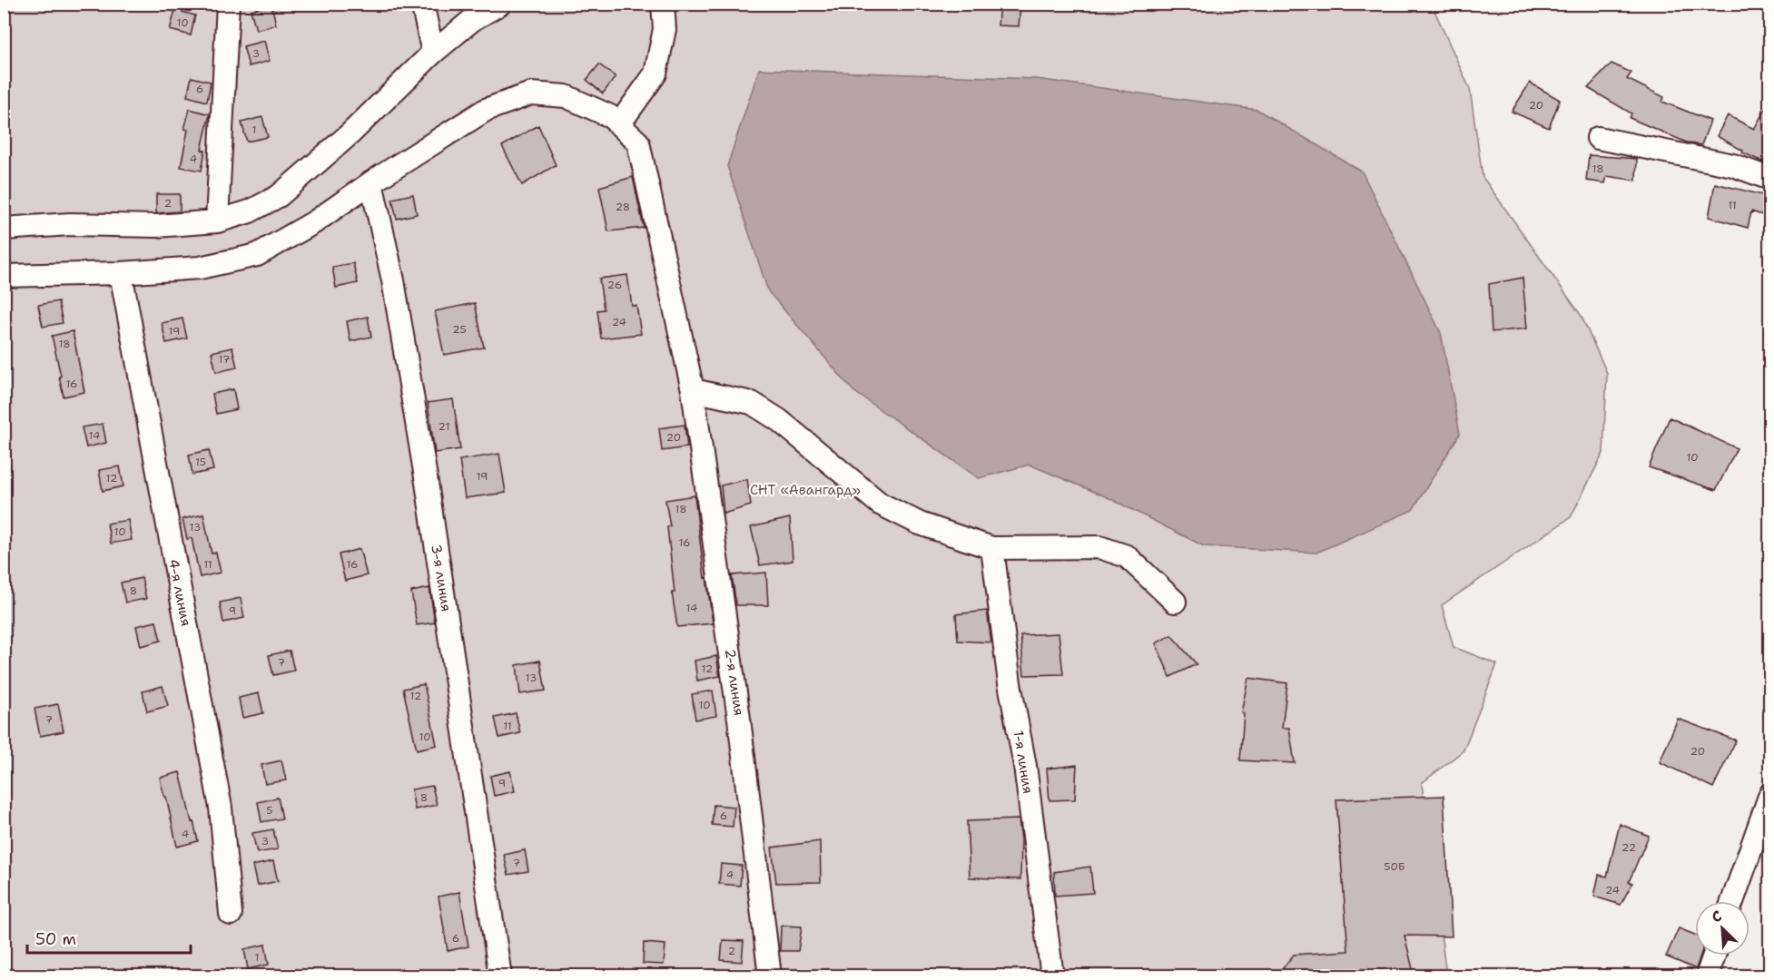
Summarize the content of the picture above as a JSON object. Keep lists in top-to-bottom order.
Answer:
{
  "streets": {
    "street": [
      "3-я линия",
      "4-я линия",
      "2-я линия",
      "1-я линия"
    ]
  },
  "crossings": [
    ["3-я линия", "2-я линия"],
    ["4-я линия", "2-я линия"]
  ],
  "parks": ["СНТ «Авангард»"],
  "house_numbers": [
    "10",
    "3",
    "6",
    "20",
    "1",
    "4",
    "18",
    "2",
    "11",
    "28",
    "26",
    "24",
    "25",
    "19",
    "18",
    "17",
    "16",
    "21",
    "14",
    "20",
    "10",
    "15",
    "19",
    "12",
    "18",
    "13",
    "10",
    "16",
    "11",
    "16",
    "8",
    "14",
    "9",
    "7",
    "12",
    "13",
    "12",
    "10",
    "7",
    "11",
    "10",
    "20",
    "9",
    "8",
    "5",
    "6",
    "4",
    "3",
    "22",
    "7",
    "50Б",
    "4",
    "24",
    "6",
    "2",
    "1"
  ],
  "scale_bar": "50 m",
  "north": "top left"
}
